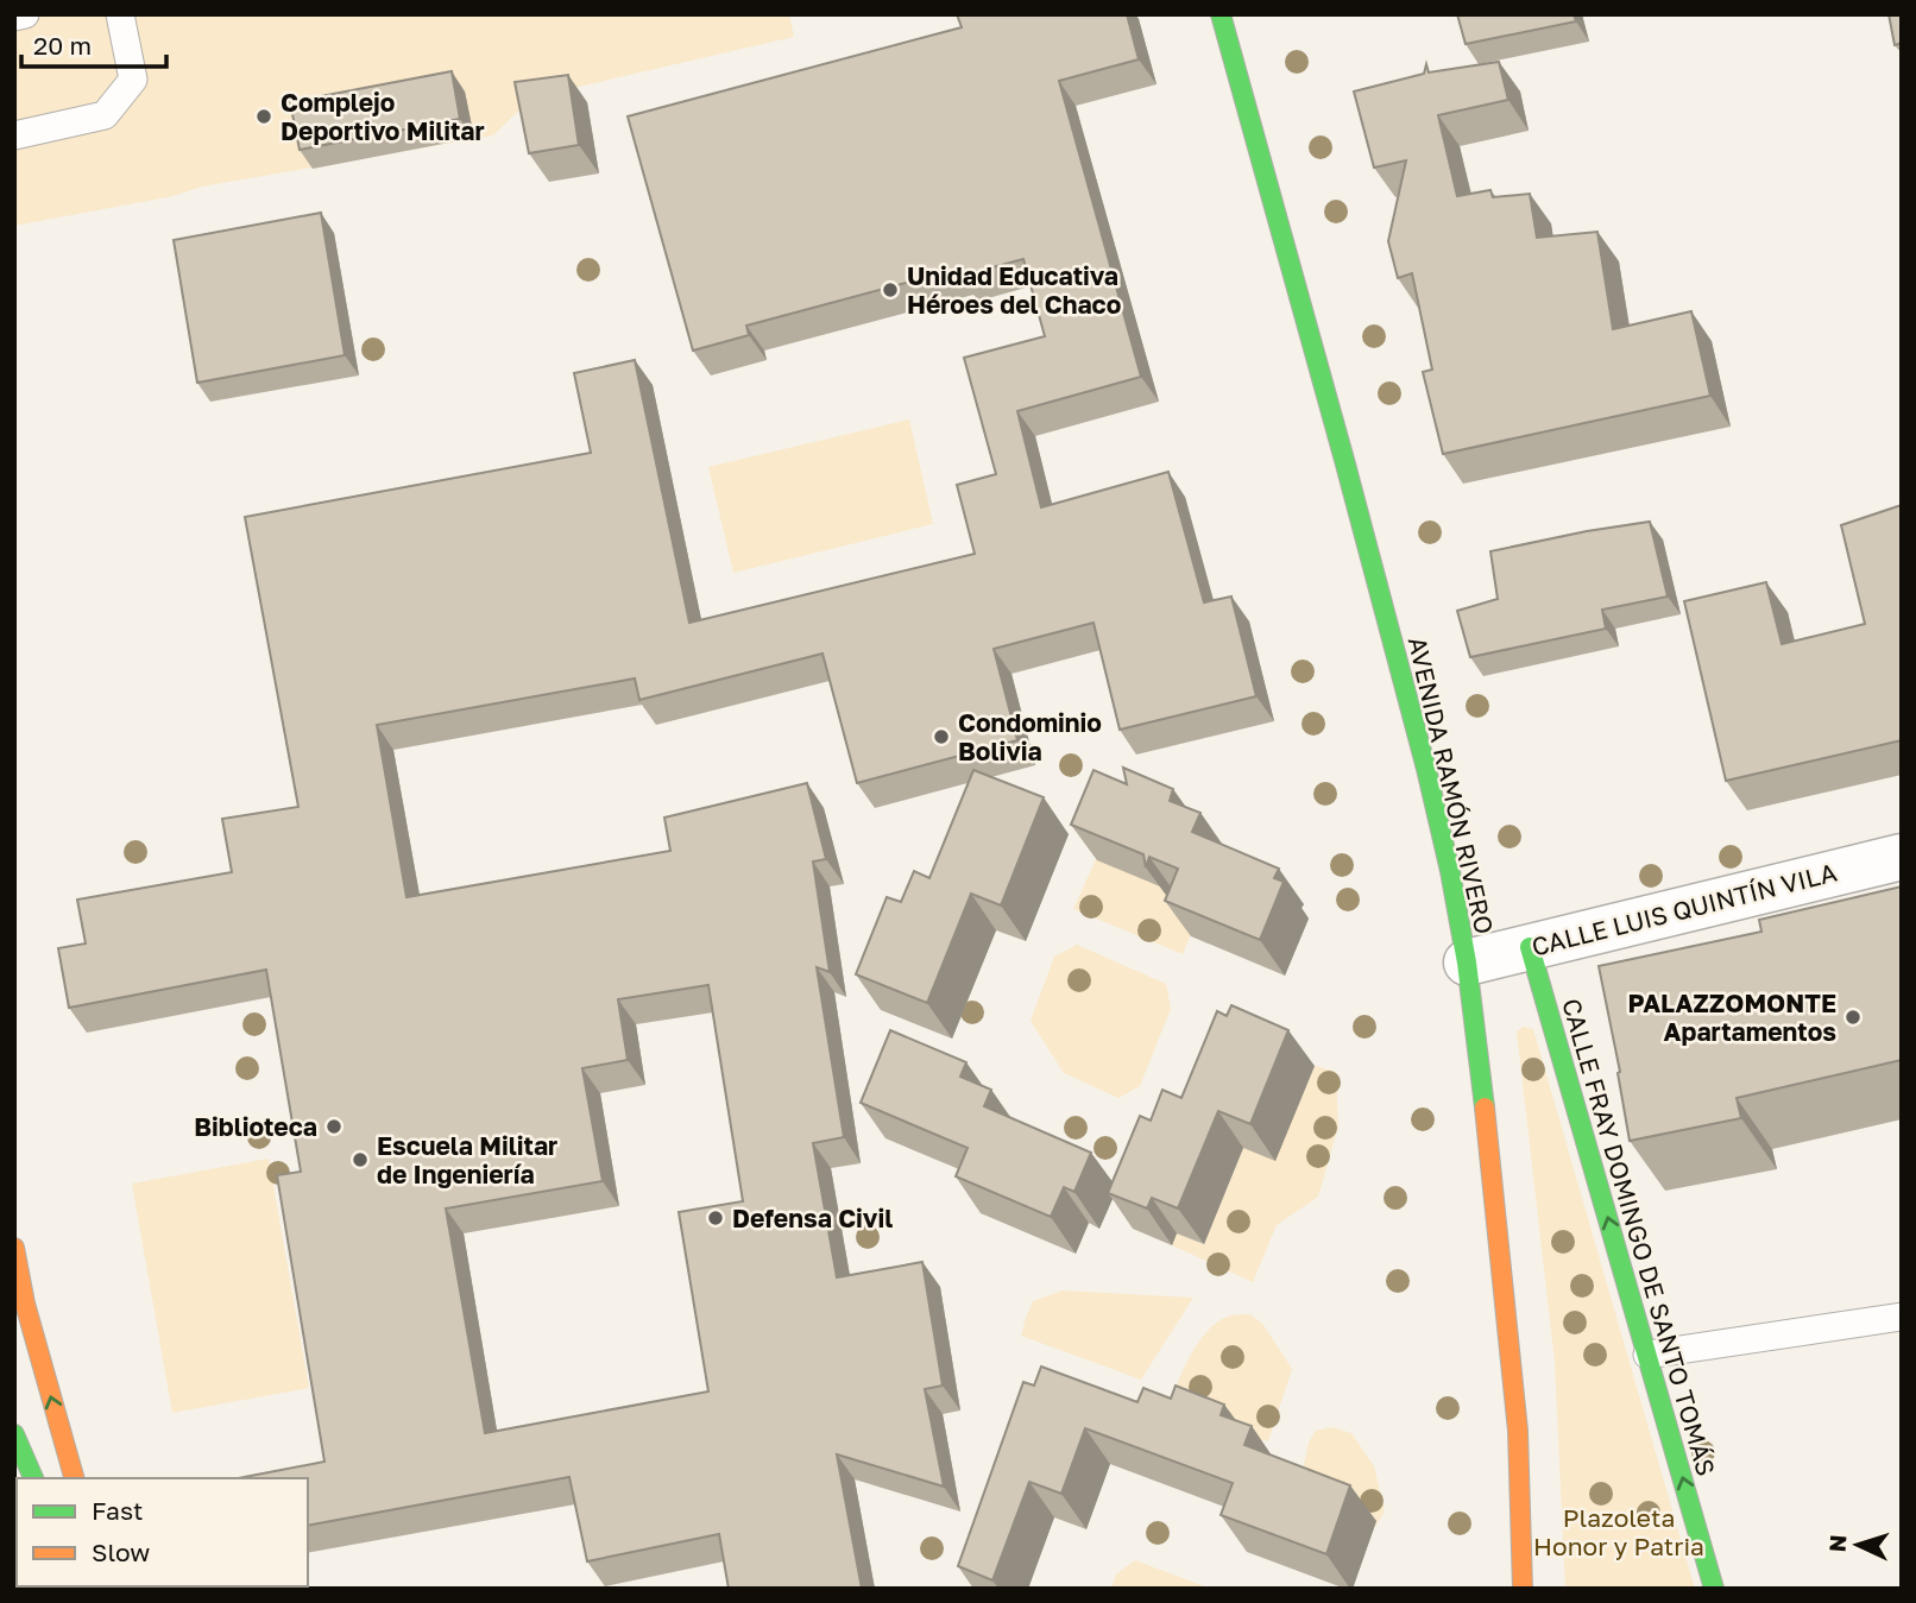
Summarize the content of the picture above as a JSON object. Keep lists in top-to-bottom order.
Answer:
{
  "streets": {
    "street": ["AVENIDA RAMÓN RIVERO", "CALLE LUIS QUINTÍN VILA", "CALLE FRAY DOMINGO DE SANTO TOMÁS"]
  },
  "crossings": [
    ["AVENIDA RAMÓN RIVERO", "CALLE LUIS QUINTÍN VILA"],
    ["CALLE LUIS QUINTÍN VILA", "CALLE FRAY DOMINGO DE SANTO TOMÁS"]
  ],
  "one_way": ["CALLE FRAY DOMINGO DE SANTO TOMÁS"],
  "parks": ["Plazoleta Honor y Patria"],
  "places": [
    "Complejo Deportivo Militar",
    "Unidad Educativa Héroes del Chaco",
    "Condominio Bolivia",
    "PALAZZOMONTE Apartamentos",
    "Biblioteca",
    "Escuela Militar de Ingeniería",
    "Defensa Civil"
  ],
  "legend": ["Fast", "Slow"],
  "scale_bar": "20 m",
  "north": "left"
}
